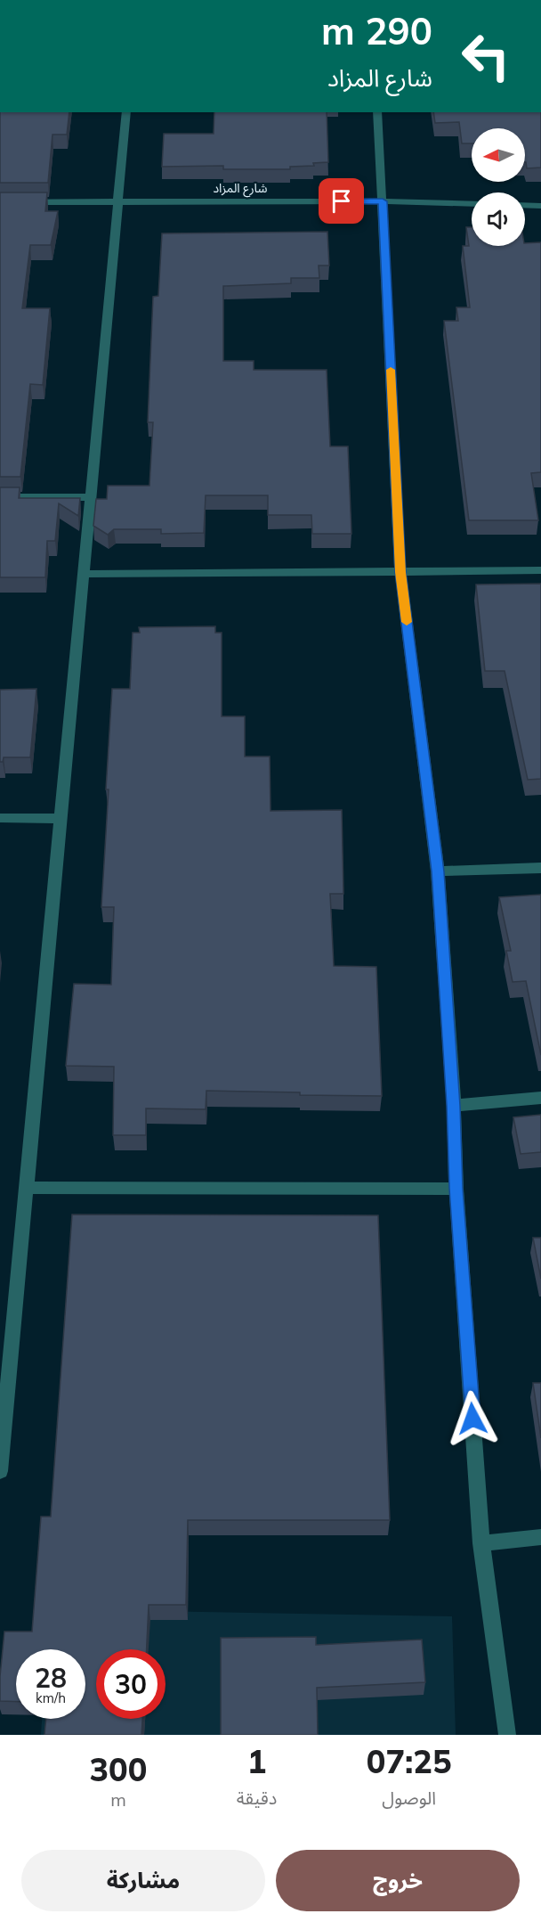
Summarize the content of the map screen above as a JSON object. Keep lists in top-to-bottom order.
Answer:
{
  "streets": {
    "street": ["شارع المزاد"]
  },
  "north": "left",
  "page": {
    "turn": ["290 m", "شارع المزاد"],
    "speed": "28 km/h",
    "limit": "30",
    "eta": [
      "07:25",
      "الوصول",
      "1",
      "دقيقة",
      "300",
      "m"
    ],
    "buttons": ["خروج", "مشاركة"]
  }
}
